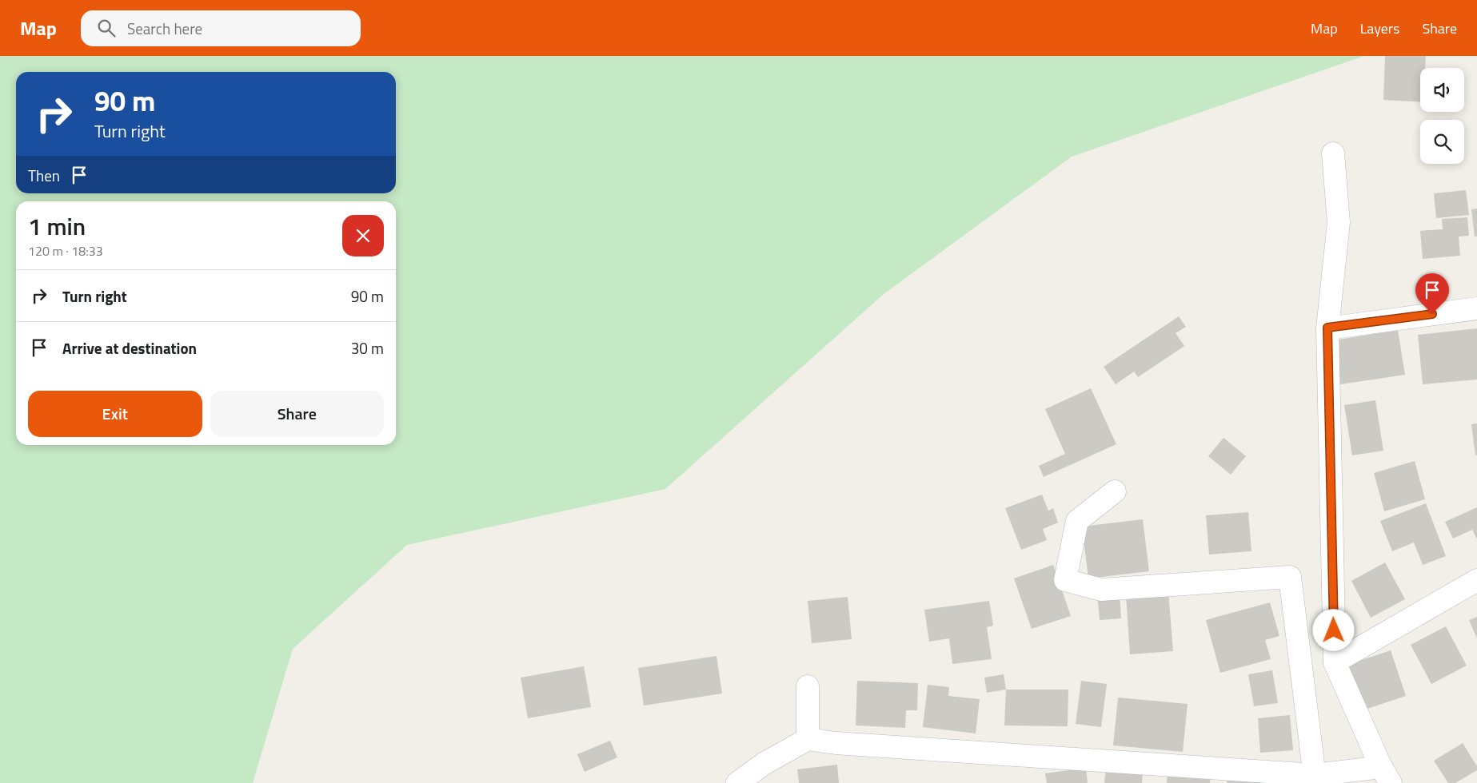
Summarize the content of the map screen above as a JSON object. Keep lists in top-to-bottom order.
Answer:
{
  "page": {
    "header": "Map",
    "search": "Search here",
    "nav": ["Map", "Layers", "Share"],
    "turn": ["90 m", "Turn right"],
    "then": "Then",
    "heading": ["1 min", "120 m · 18:33"],
    "list": [
      {
        "name": "Turn right",
        "value": "90 m"
      },
      {
        "name": "Arrive at destination",
        "value": "30 m"
      }
    ],
    "buttons": ["Exit", "Share"]
  }
}
